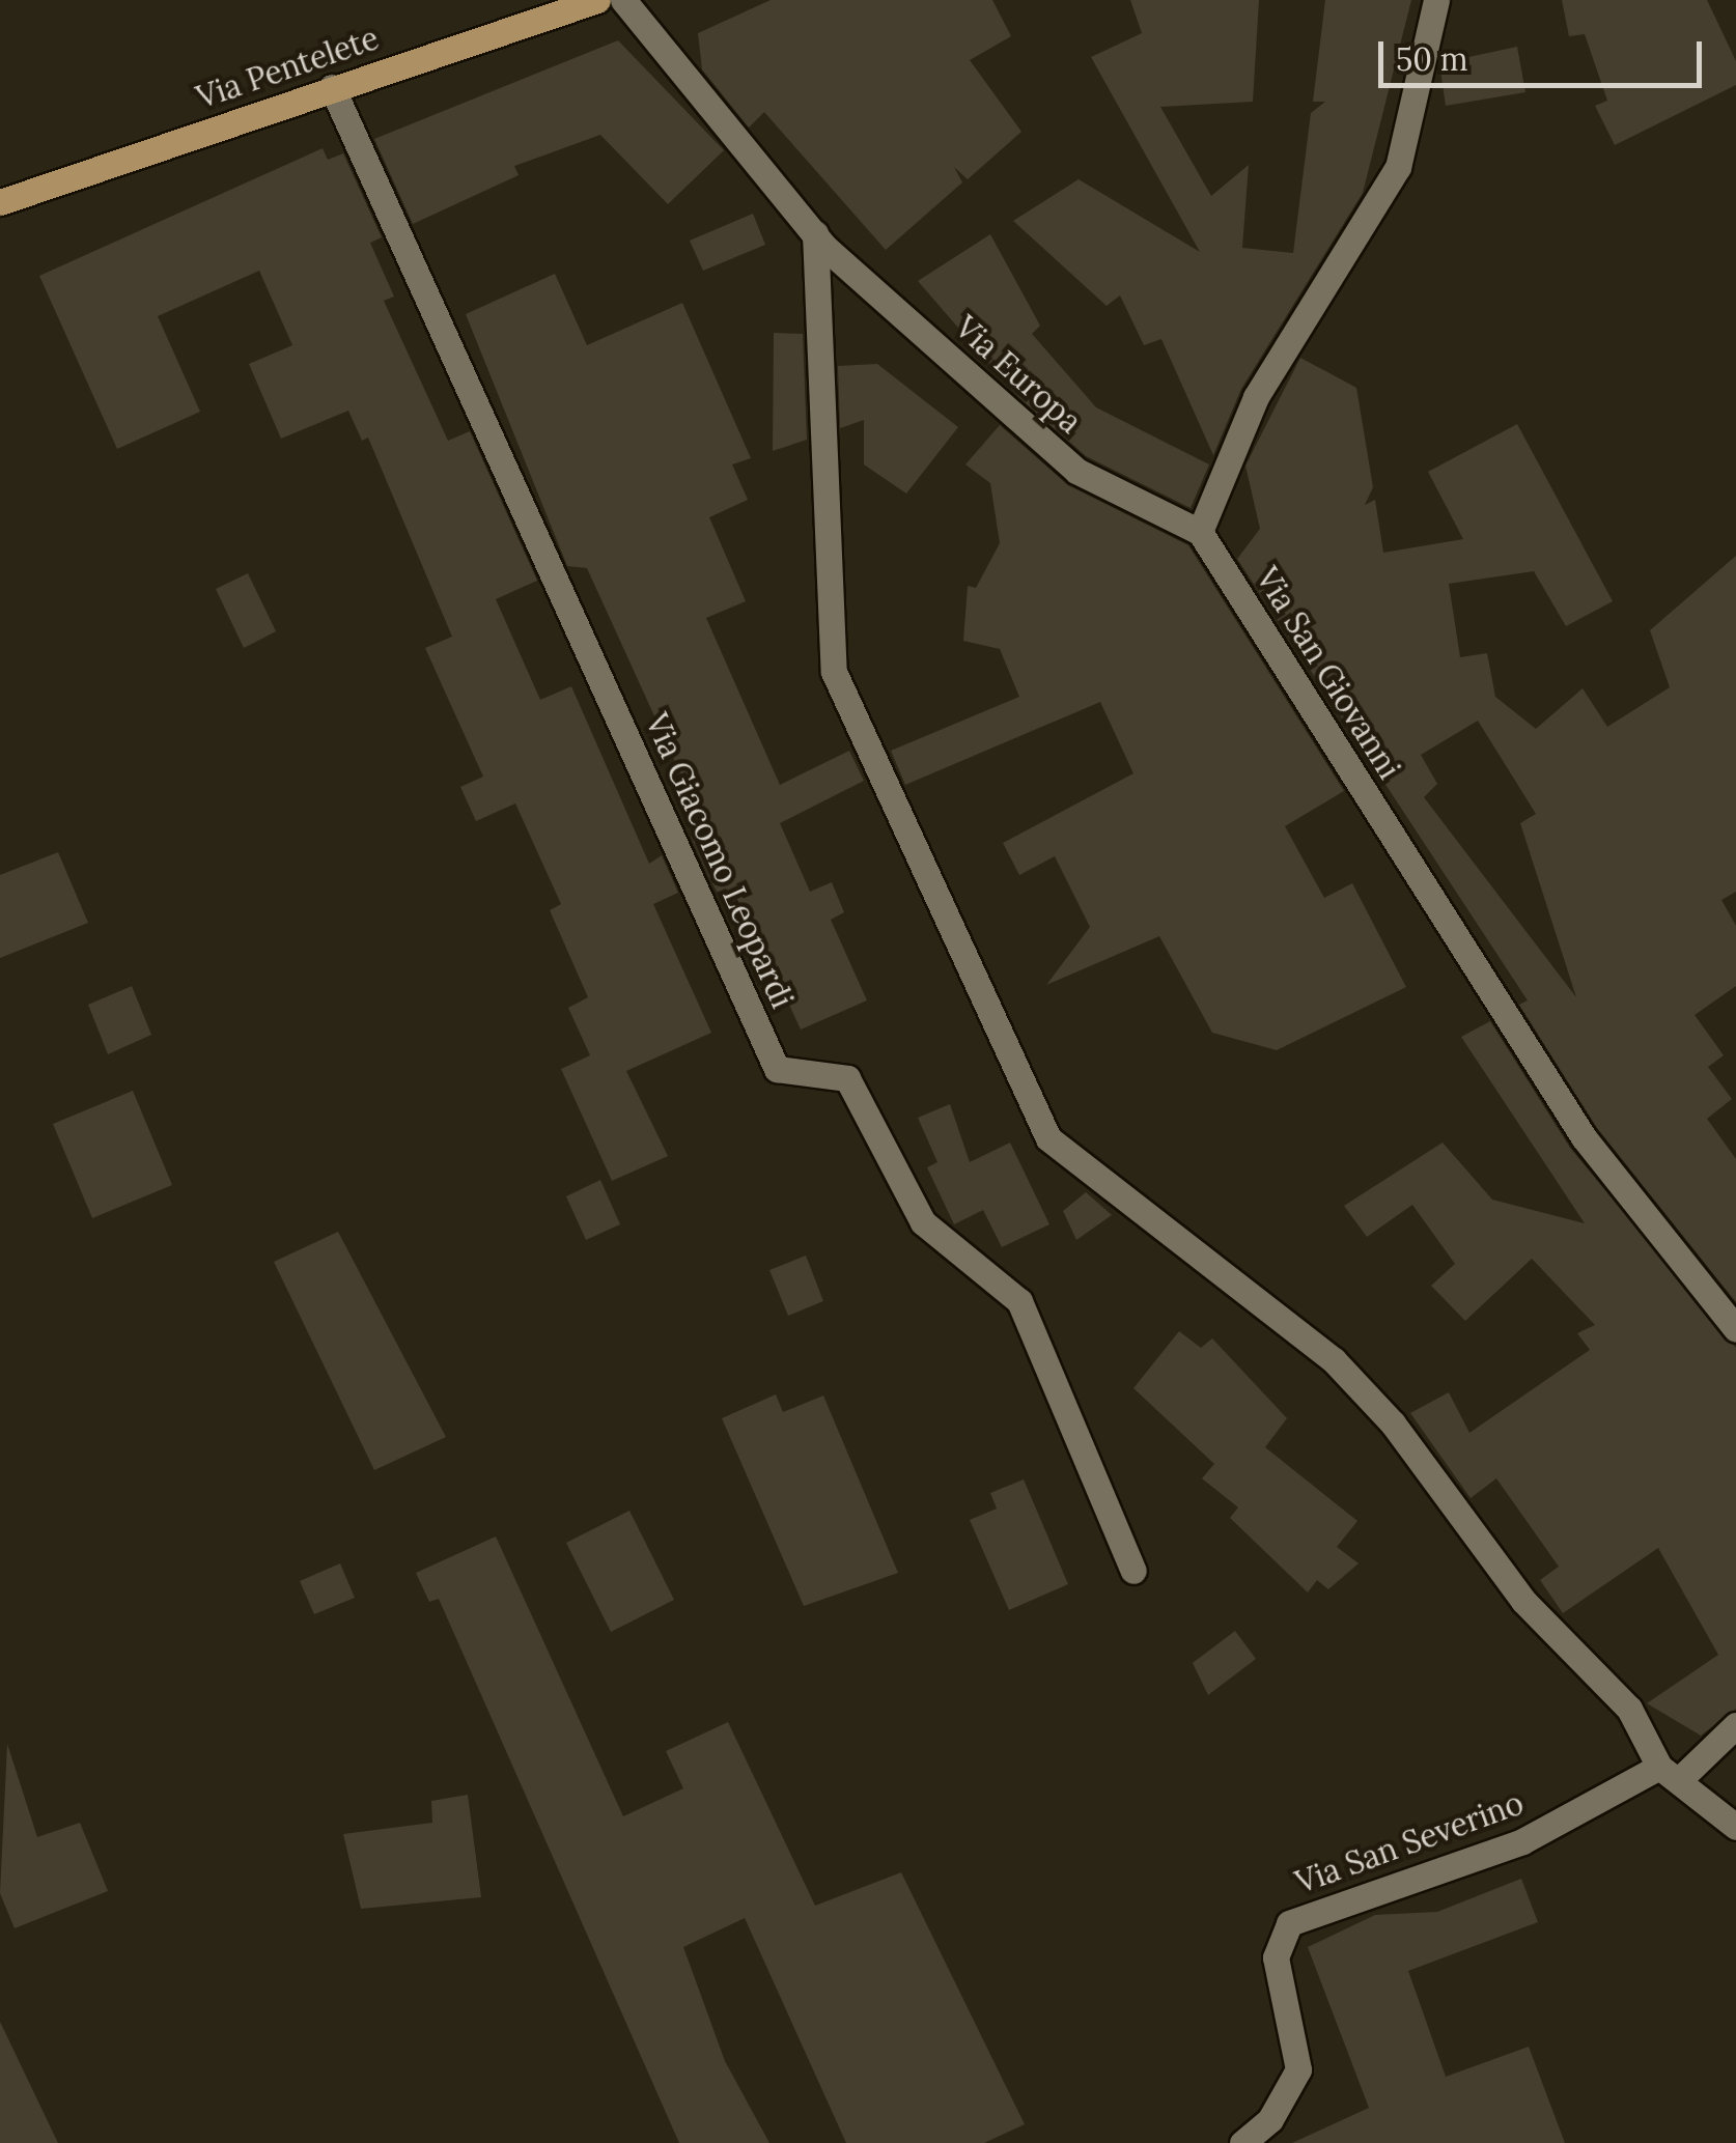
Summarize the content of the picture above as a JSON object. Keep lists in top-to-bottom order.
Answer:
{
  "streets": {
    "main road": ["Via Pentelete"],
    "street": [
      "Via Europa",
      "Via San Giovanni",
      "Via Giacomo Leopardi",
      "Via San Severino"
    ]
  },
  "crossings": [
    ["Via Pentelete", "Via Giacomo Leopardi"],
    ["Via Europa", "Via San Giovanni"]
  ],
  "scale_bar": "50 m"
}
